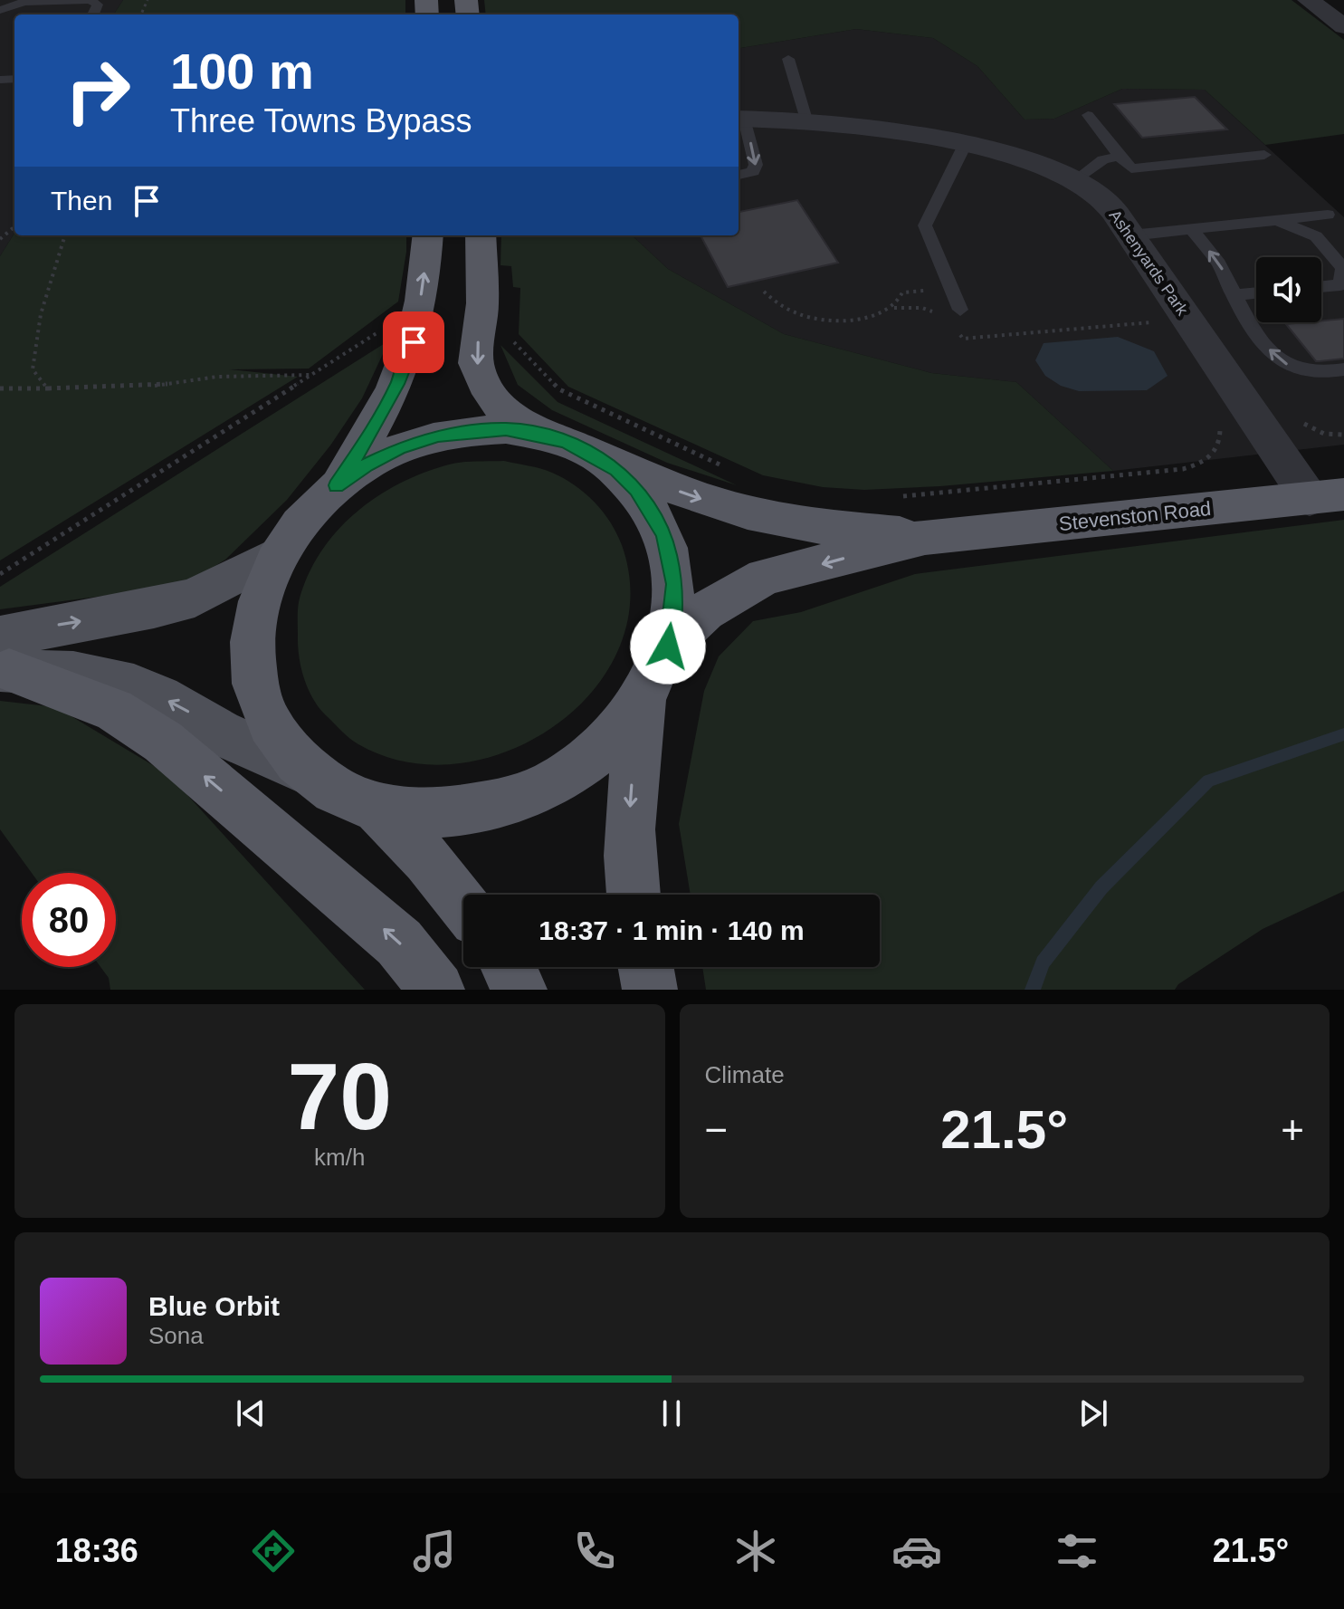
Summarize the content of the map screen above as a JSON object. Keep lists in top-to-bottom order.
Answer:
{
  "streets": {
    "highway": ["Stevenston Road"],
    "street": ["Ashenyards Park"]
  },
  "crossings": [
    ["Ashenyards Park", "Stevenston Road"]
  ],
  "page": {
    "turn": ["100 m", "Three Towns Bypass"],
    "then": "Then",
    "limit": "80",
    "trip": "18:37 · 1 min · 140 m",
    "tile": [
      ["70", "km/h"],
      "Climate"
    ],
    "heat": ["−", "21.5°", "+"],
    "song": ["Blue Orbit", "Sona"],
    "tabs": ["18:36", "21.5°"]
  }
}
